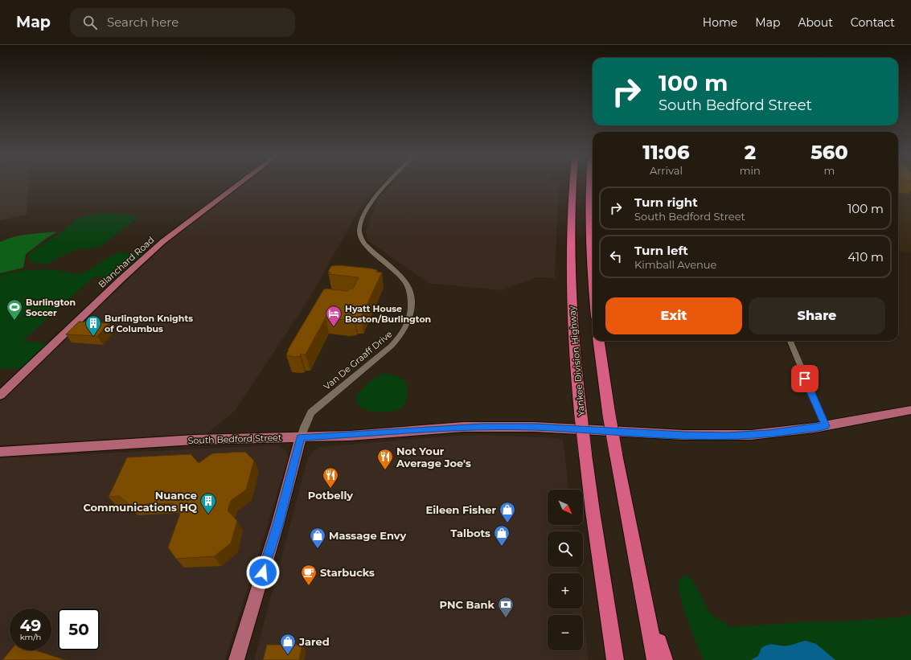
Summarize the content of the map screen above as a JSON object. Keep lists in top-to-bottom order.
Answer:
{
  "streets": {
    "highway": ["Yankee Division Highway"],
    "main road": ["Blanchard Road", "South Bedford Street"],
    "street": ["Van De Graaff Drive"]
  },
  "crossings": [
    ["Van De Graaff Drive", "South Bedford Street"]
  ],
  "places": {
    "sports": ["Burlington Soccer"],
    "hotel": ["Hyatt House Boston/Burlington"],
    "building": ["Burlington Knights of Columbus", "Nuance Communications HQ"],
    "restaurant": ["Not Your Average Joe's", "Potbelly"],
    "shop": [
      "Eileen Fisher",
      "Talbots",
      "Massage Envy",
      "Jared"
    ],
    "cafe": ["Starbucks"],
    "bank": ["PNC Bank"]
  },
  "north": "bottom right",
  "page": {
    "header": "Map",
    "search": "Search here",
    "nav": [
      "Home",
      "Map",
      "About",
      "Contact"
    ],
    "turn": ["100 m", "South Bedford Street"],
    "eta": [
      "11:06",
      "Arrival",
      "2",
      "min",
      "560",
      "m"
    ],
    "list": [
      {
        "name": "Turn right",
        "note": "South Bedford Street",
        "value": "100 m"
      },
      {
        "name": "Turn left",
        "note": "Kimball Avenue",
        "value": "410 m"
      }
    ],
    "buttons": ["Exit", "Share"],
    "map_buttons": ["+", "−"],
    "speed": "49 km/h",
    "limit": "50"
  }
}
